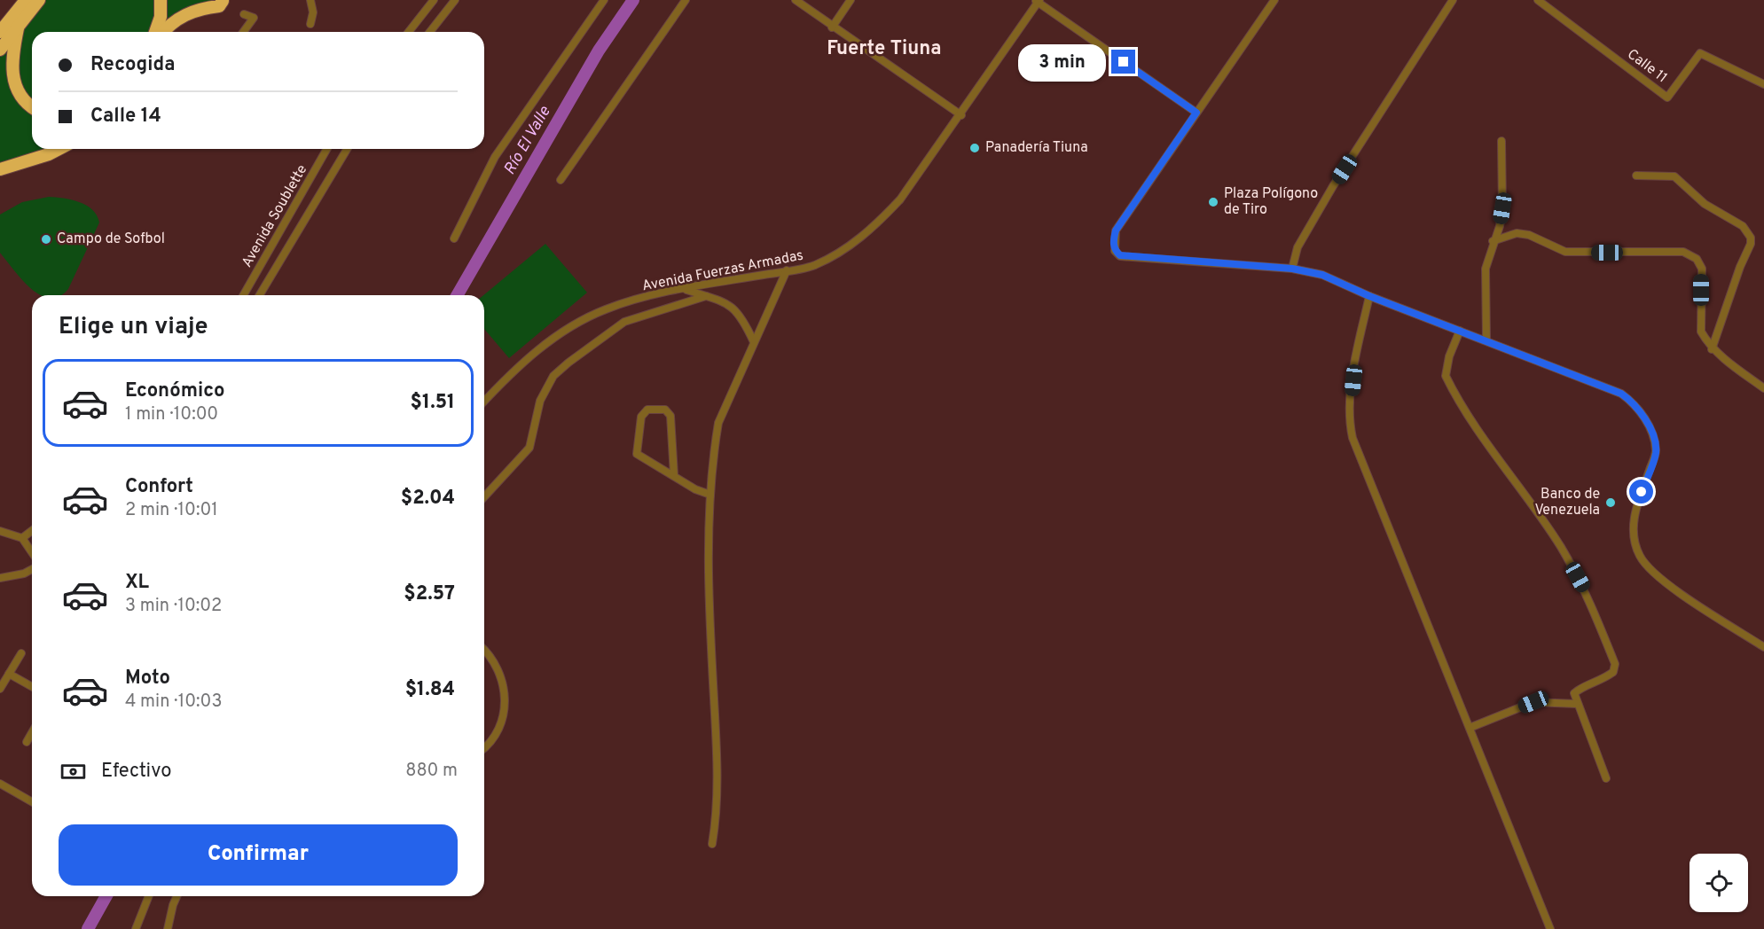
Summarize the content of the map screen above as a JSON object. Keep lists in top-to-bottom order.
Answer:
{
  "streets": {
    "street": ["Calle 11", "Avenida Soublette", "Avenida Fuerzas Armadas"]
  },
  "districts": ["Fuerte Tiuna"],
  "water": ["Río El Valle"],
  "places": [
    "Panadería Tiuna",
    "Plaza Polígono de Tiro",
    "Campo de Sofbol",
    "Banco de Venezuela"
  ],
  "page": {
    "banner": ["Recogida", "Calle 14"],
    "bubble": "3 min",
    "heading": "Elige un viaje",
    "list": [
      {
        "name": "Económico",
        "note": "1 min · 10:00",
        "value": "$1.51"
      },
      {
        "name": "Confort",
        "note": "2 min · 10:01",
        "value": "$2.04"
      },
      {
        "name": "XL",
        "note": "3 min · 10:02",
        "value": "$2.57"
      },
      {
        "name": "Moto",
        "note": "4 min · 10:03",
        "value": "$1.84"
      }
    ],
    "pay": ["Efectivo", "880 m"],
    "buttons": "Confirmar"
  }
}
